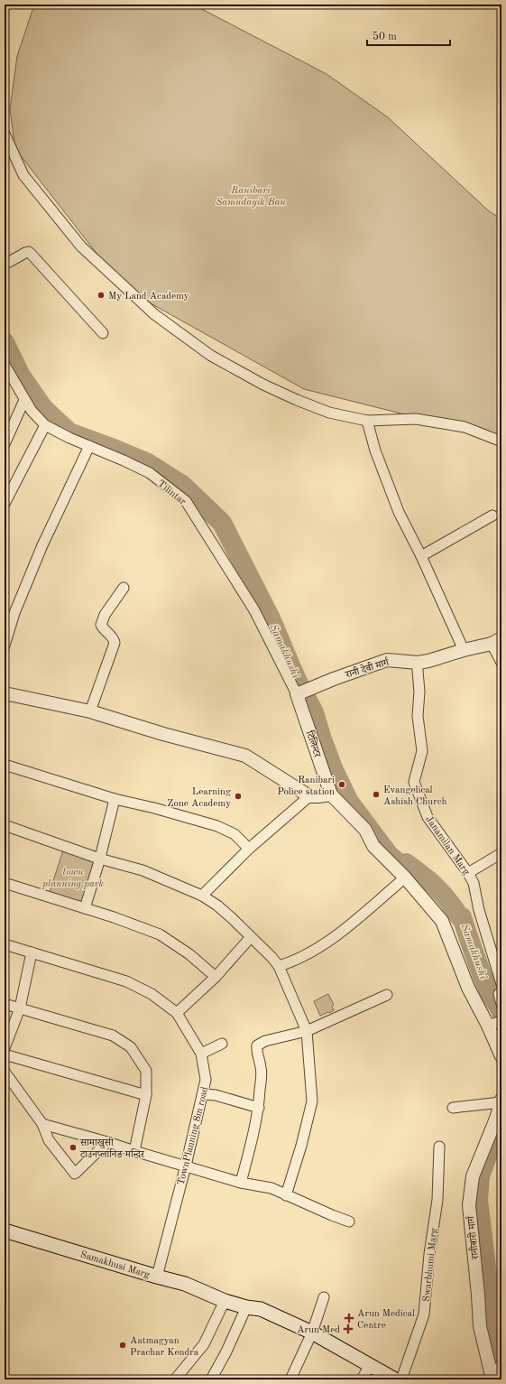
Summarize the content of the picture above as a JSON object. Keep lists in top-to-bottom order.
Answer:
{
  "streets": {
    "main road": ["Samakhusi Marg"],
    "street": [
      "Tilintar",
      "रानी देवी मार्ग",
      "टिलिन्टर",
      "Janamilan Marg",
      "TownPlanning 8m road",
      "रानीबारी मार्ग",
      "Swarbhumi Marg"
    ]
  },
  "crossings": [
    ["Tilintar", "रानी देवी मार्ग"],
    ["Tilintar", "टिलिन्टर"],
    ["रानी देवी मार्ग", "टिलिन्टर"],
    ["रानी देवी मार्ग", "Janamilan Marg"],
    ["TownPlanning 8m road", "Samakhusi Marg"]
  ],
  "water": ["Samakhushi"],
  "parks": ["Ranibari Samudayik Ban", "town planning park"],
  "places": {
    "other": [
      "My Land Academy",
      "Ranibari Police station",
      "Evangelical Ashish Church",
      "Learning Zone Academy",
      "सामाखुसी टाउनप्लानिङ मन्दिर",
      "Aatmagyan Prachar Kendra"
    ],
    "health": ["Arun Medical Centre", "Arun Med"]
  },
  "scale_bar": "50 m"
}
